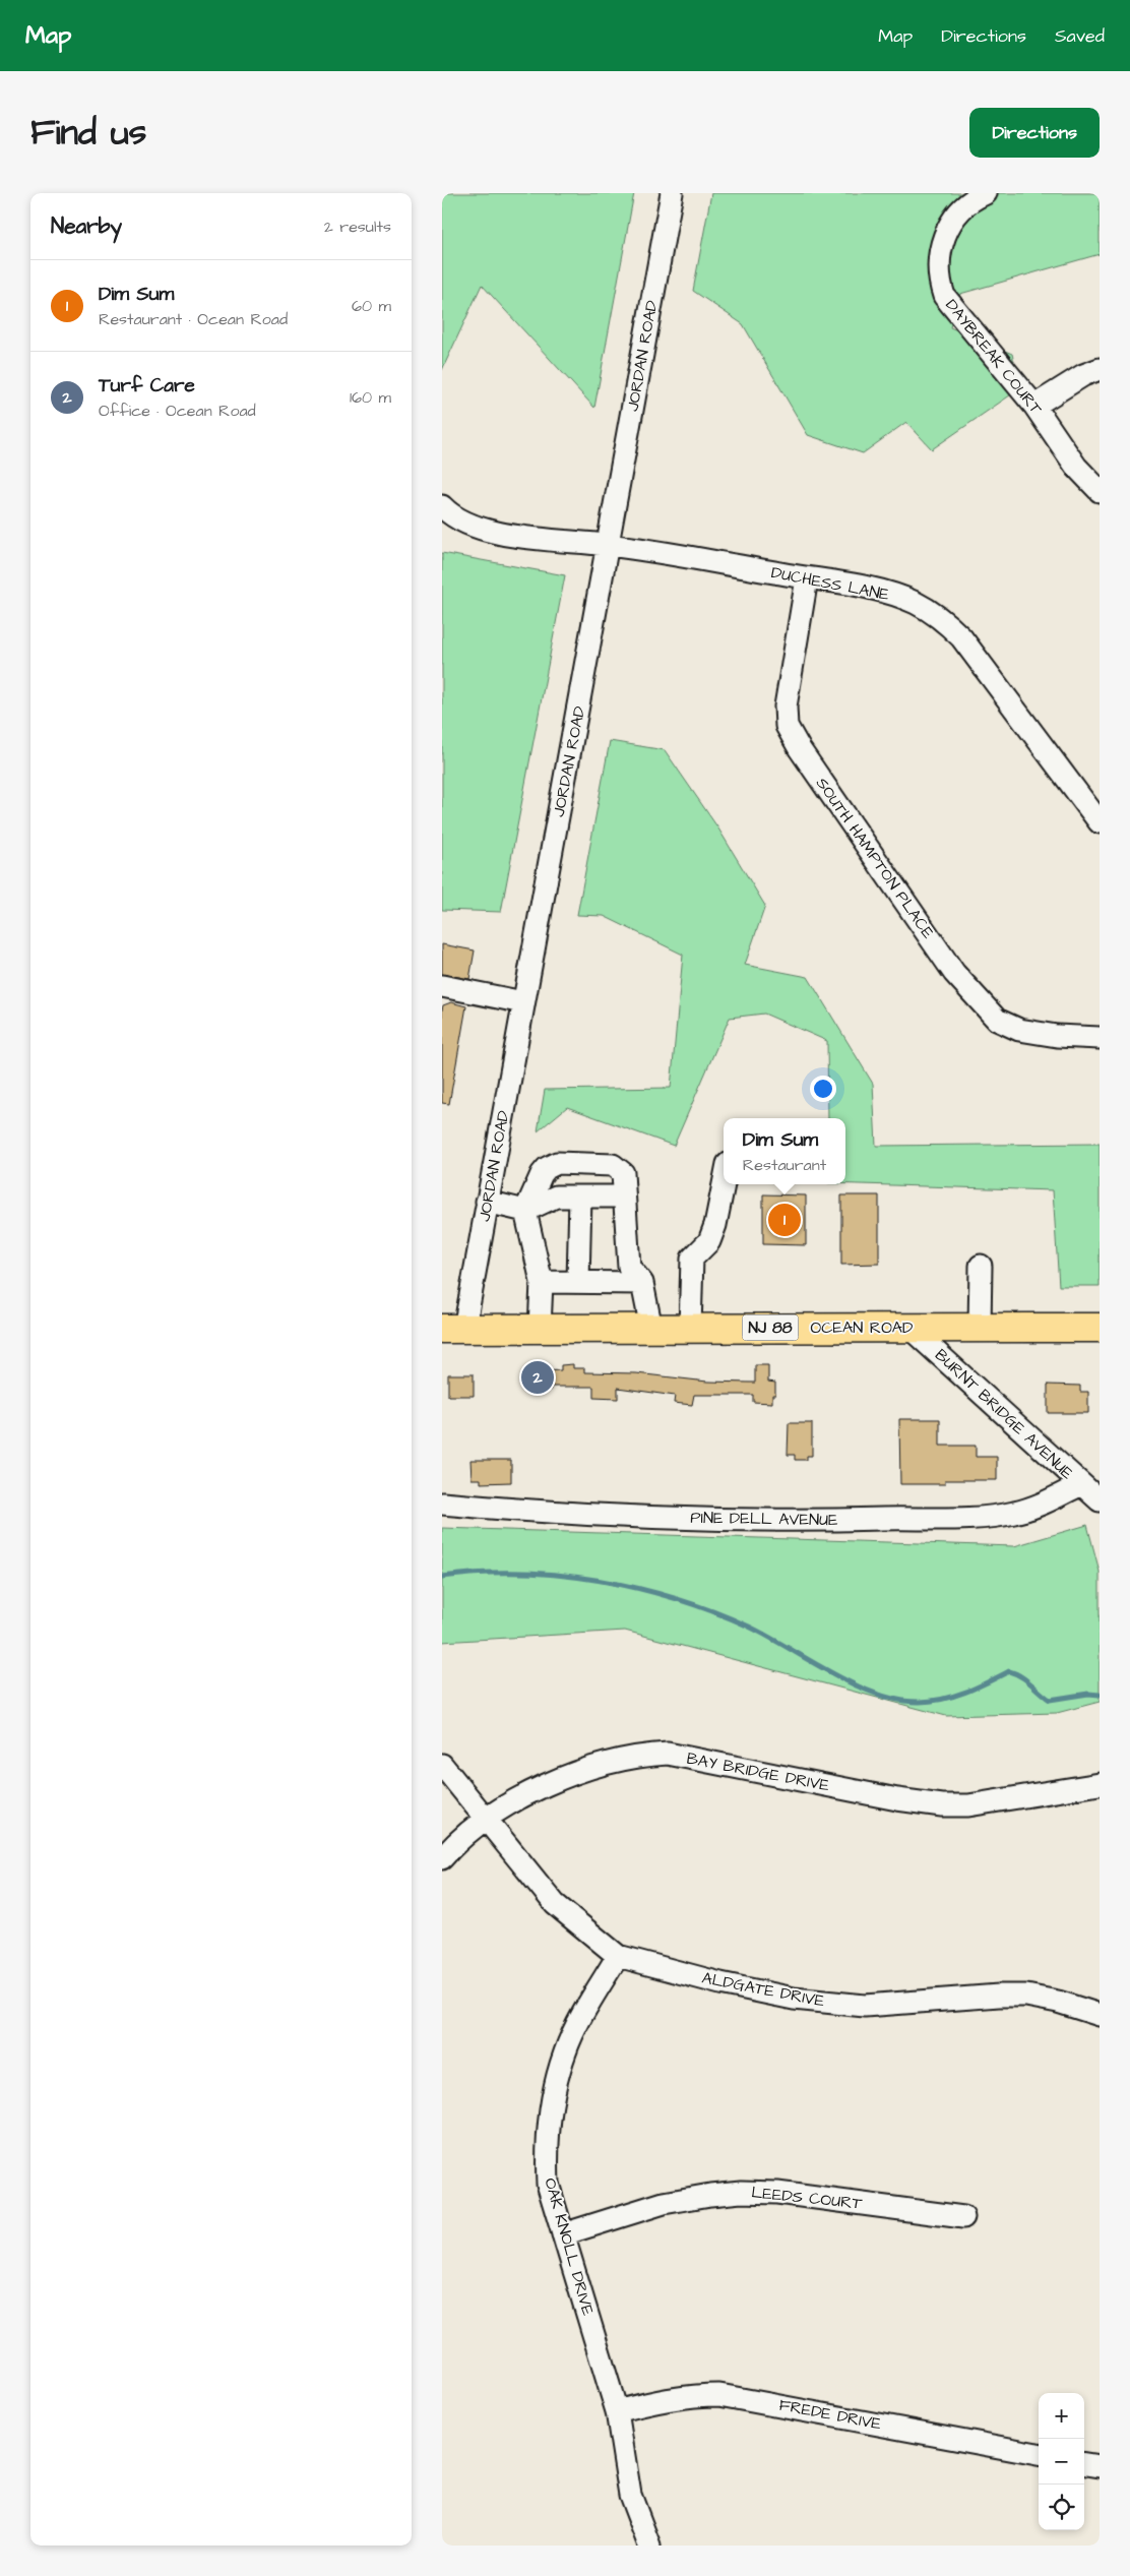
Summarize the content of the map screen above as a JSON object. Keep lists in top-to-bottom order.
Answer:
{
  "streets": {
    "main road": ["NJ 88", "OCEAN ROAD"],
    "street": [
      "JORDAN ROAD",
      "DAYBREAK COURT",
      "DUCHESS LANE",
      "SOUTH HAMPTON PLACE",
      "BURNT BRIDGE AVENUE",
      "PINE DELL AVENUE",
      "BAY BRIDGE DRIVE",
      "ALDGATE DRIVE",
      "LEEDS COURT",
      "OAK KNOLL DRIVE",
      "FREDE DRIVE"
    ]
  },
  "crossings": [
    ["JORDAN ROAD", "DUCHESS LANE"],
    ["JORDAN ROAD", "OCEAN ROAD"],
    ["DUCHESS LANE", "SOUTH HAMPTON PLACE"],
    ["OCEAN ROAD", "BURNT BRIDGE AVENUE"],
    ["BURNT BRIDGE AVENUE", "PINE DELL AVENUE"],
    ["BAY BRIDGE DRIVE", "ALDGATE DRIVE"],
    ["ALDGATE DRIVE", "OAK KNOLL DRIVE"],
    ["LEEDS COURT", "OAK KNOLL DRIVE"],
    ["OAK KNOLL DRIVE", "FREDE DRIVE"]
  ],
  "page": {
    "header": "Map",
    "nav": ["Map", "Directions", "Saved"],
    "title": "Find us",
    "buttons": "Directions",
    "heading": ["Nearby", "2 results"],
    "list": [
      {
        "mark": "1",
        "name": "Dim Sum",
        "note": "Restaurant · Ocean Road",
        "value": "60 m"
      },
      {
        "mark": "2",
        "name": "Turf Care",
        "note": "Office · Ocean Road",
        "value": "160 m"
      }
    ],
    "popup": ["Dim Sum", "Restaurant"],
    "pins": ["1", "2"],
    "map_buttons": ["+", "−"]
  }
}
